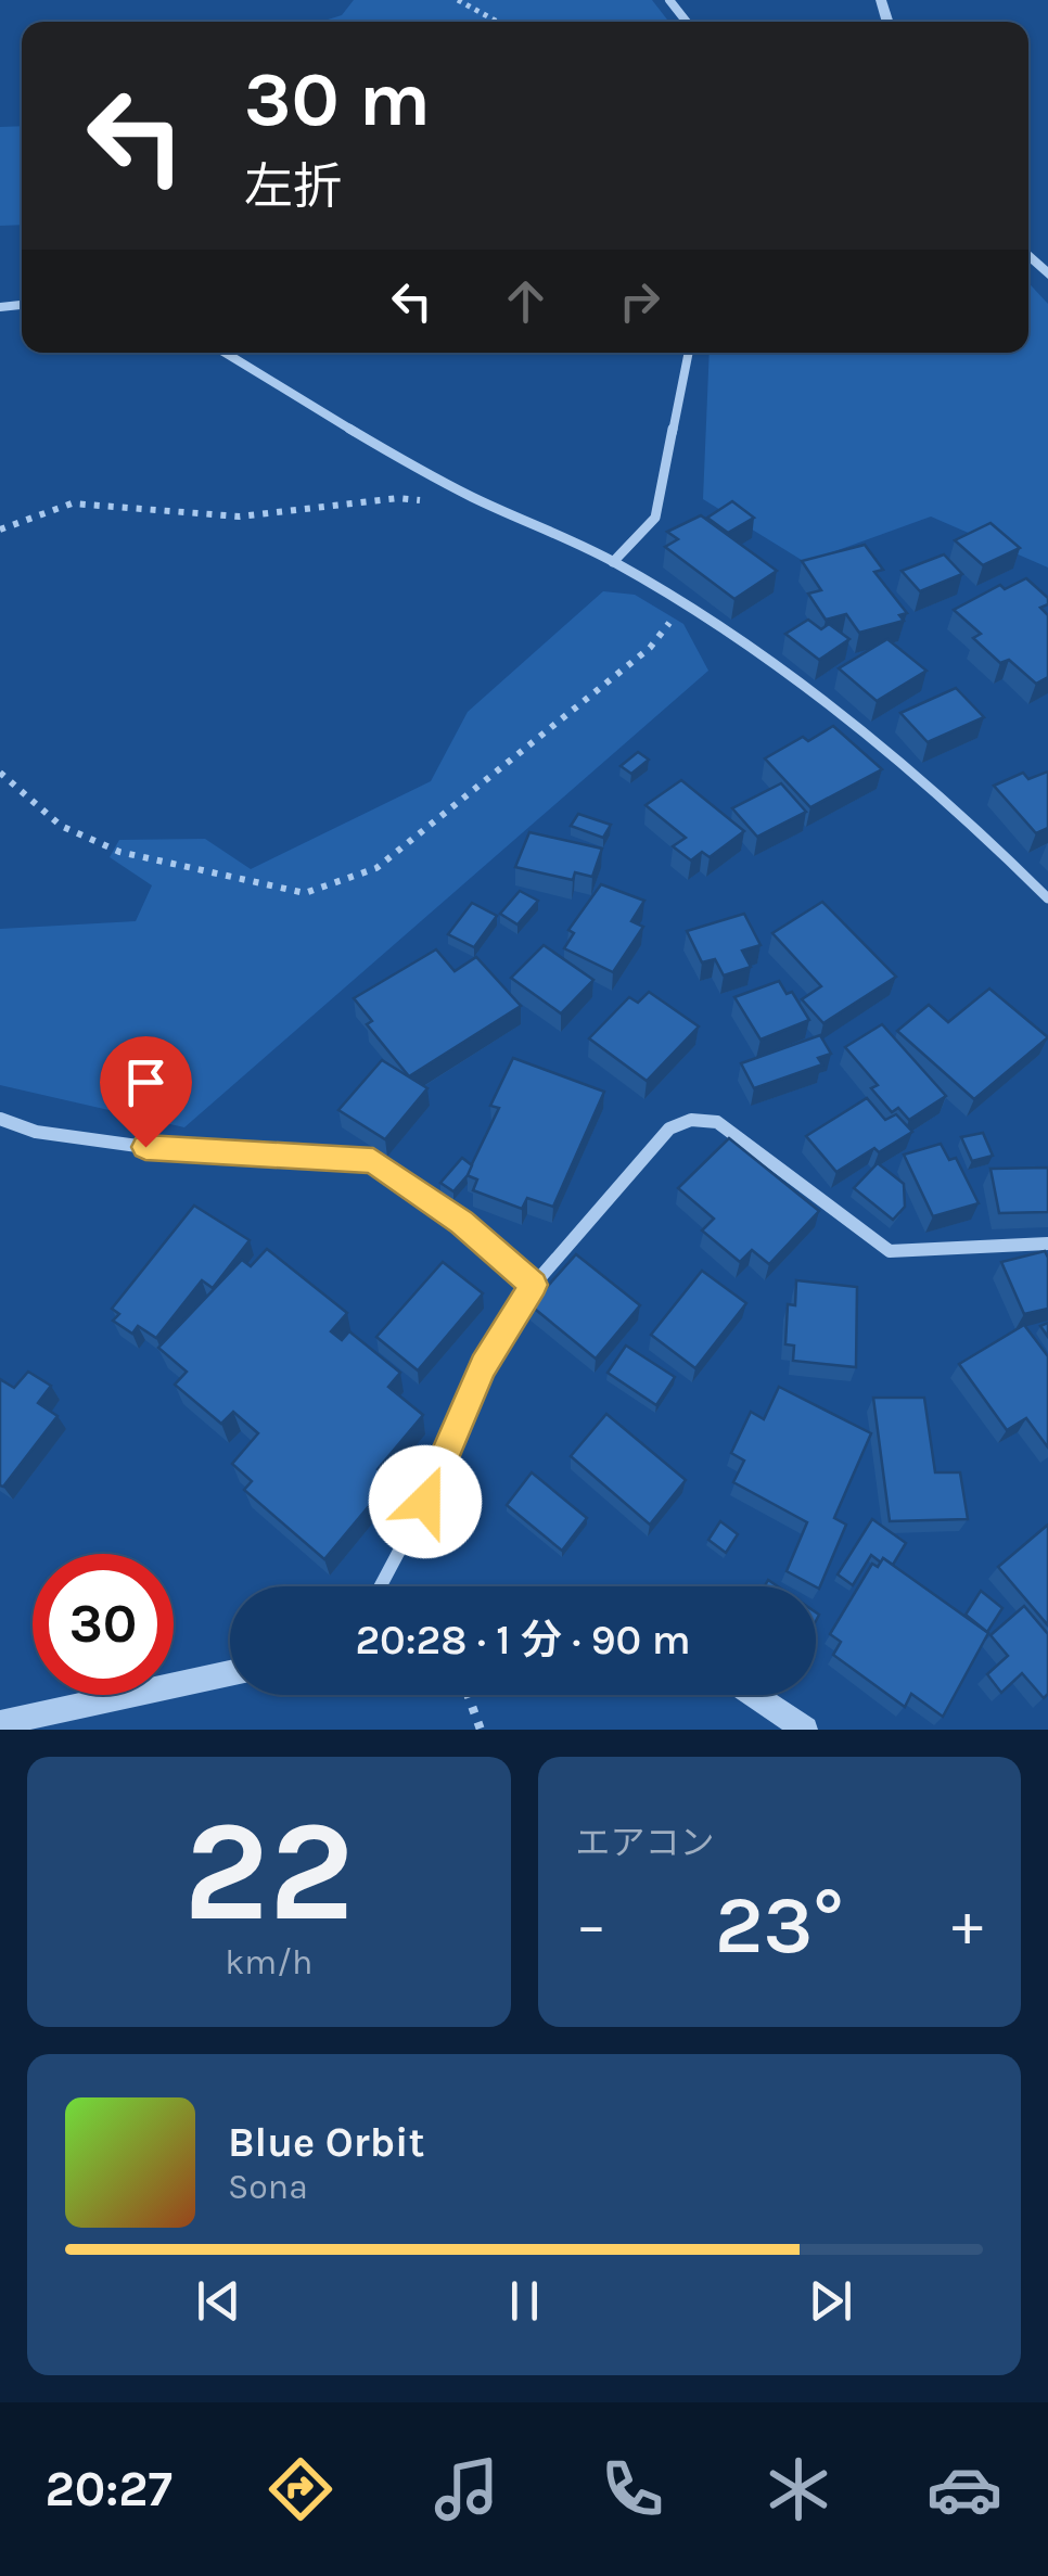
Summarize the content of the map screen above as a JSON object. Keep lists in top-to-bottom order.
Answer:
{
  "page": {
    "turn": ["30 m", "左折"],
    "limit": "30",
    "trip": "20:28 · 1 分 · 90 m",
    "tile": [
      ["22", "km/h"],
      "エアコン"
    ],
    "heat": ["−", "23°", "+"],
    "song": ["Blue Orbit", "Sona"],
    "tabs": "20:27"
  }
}
